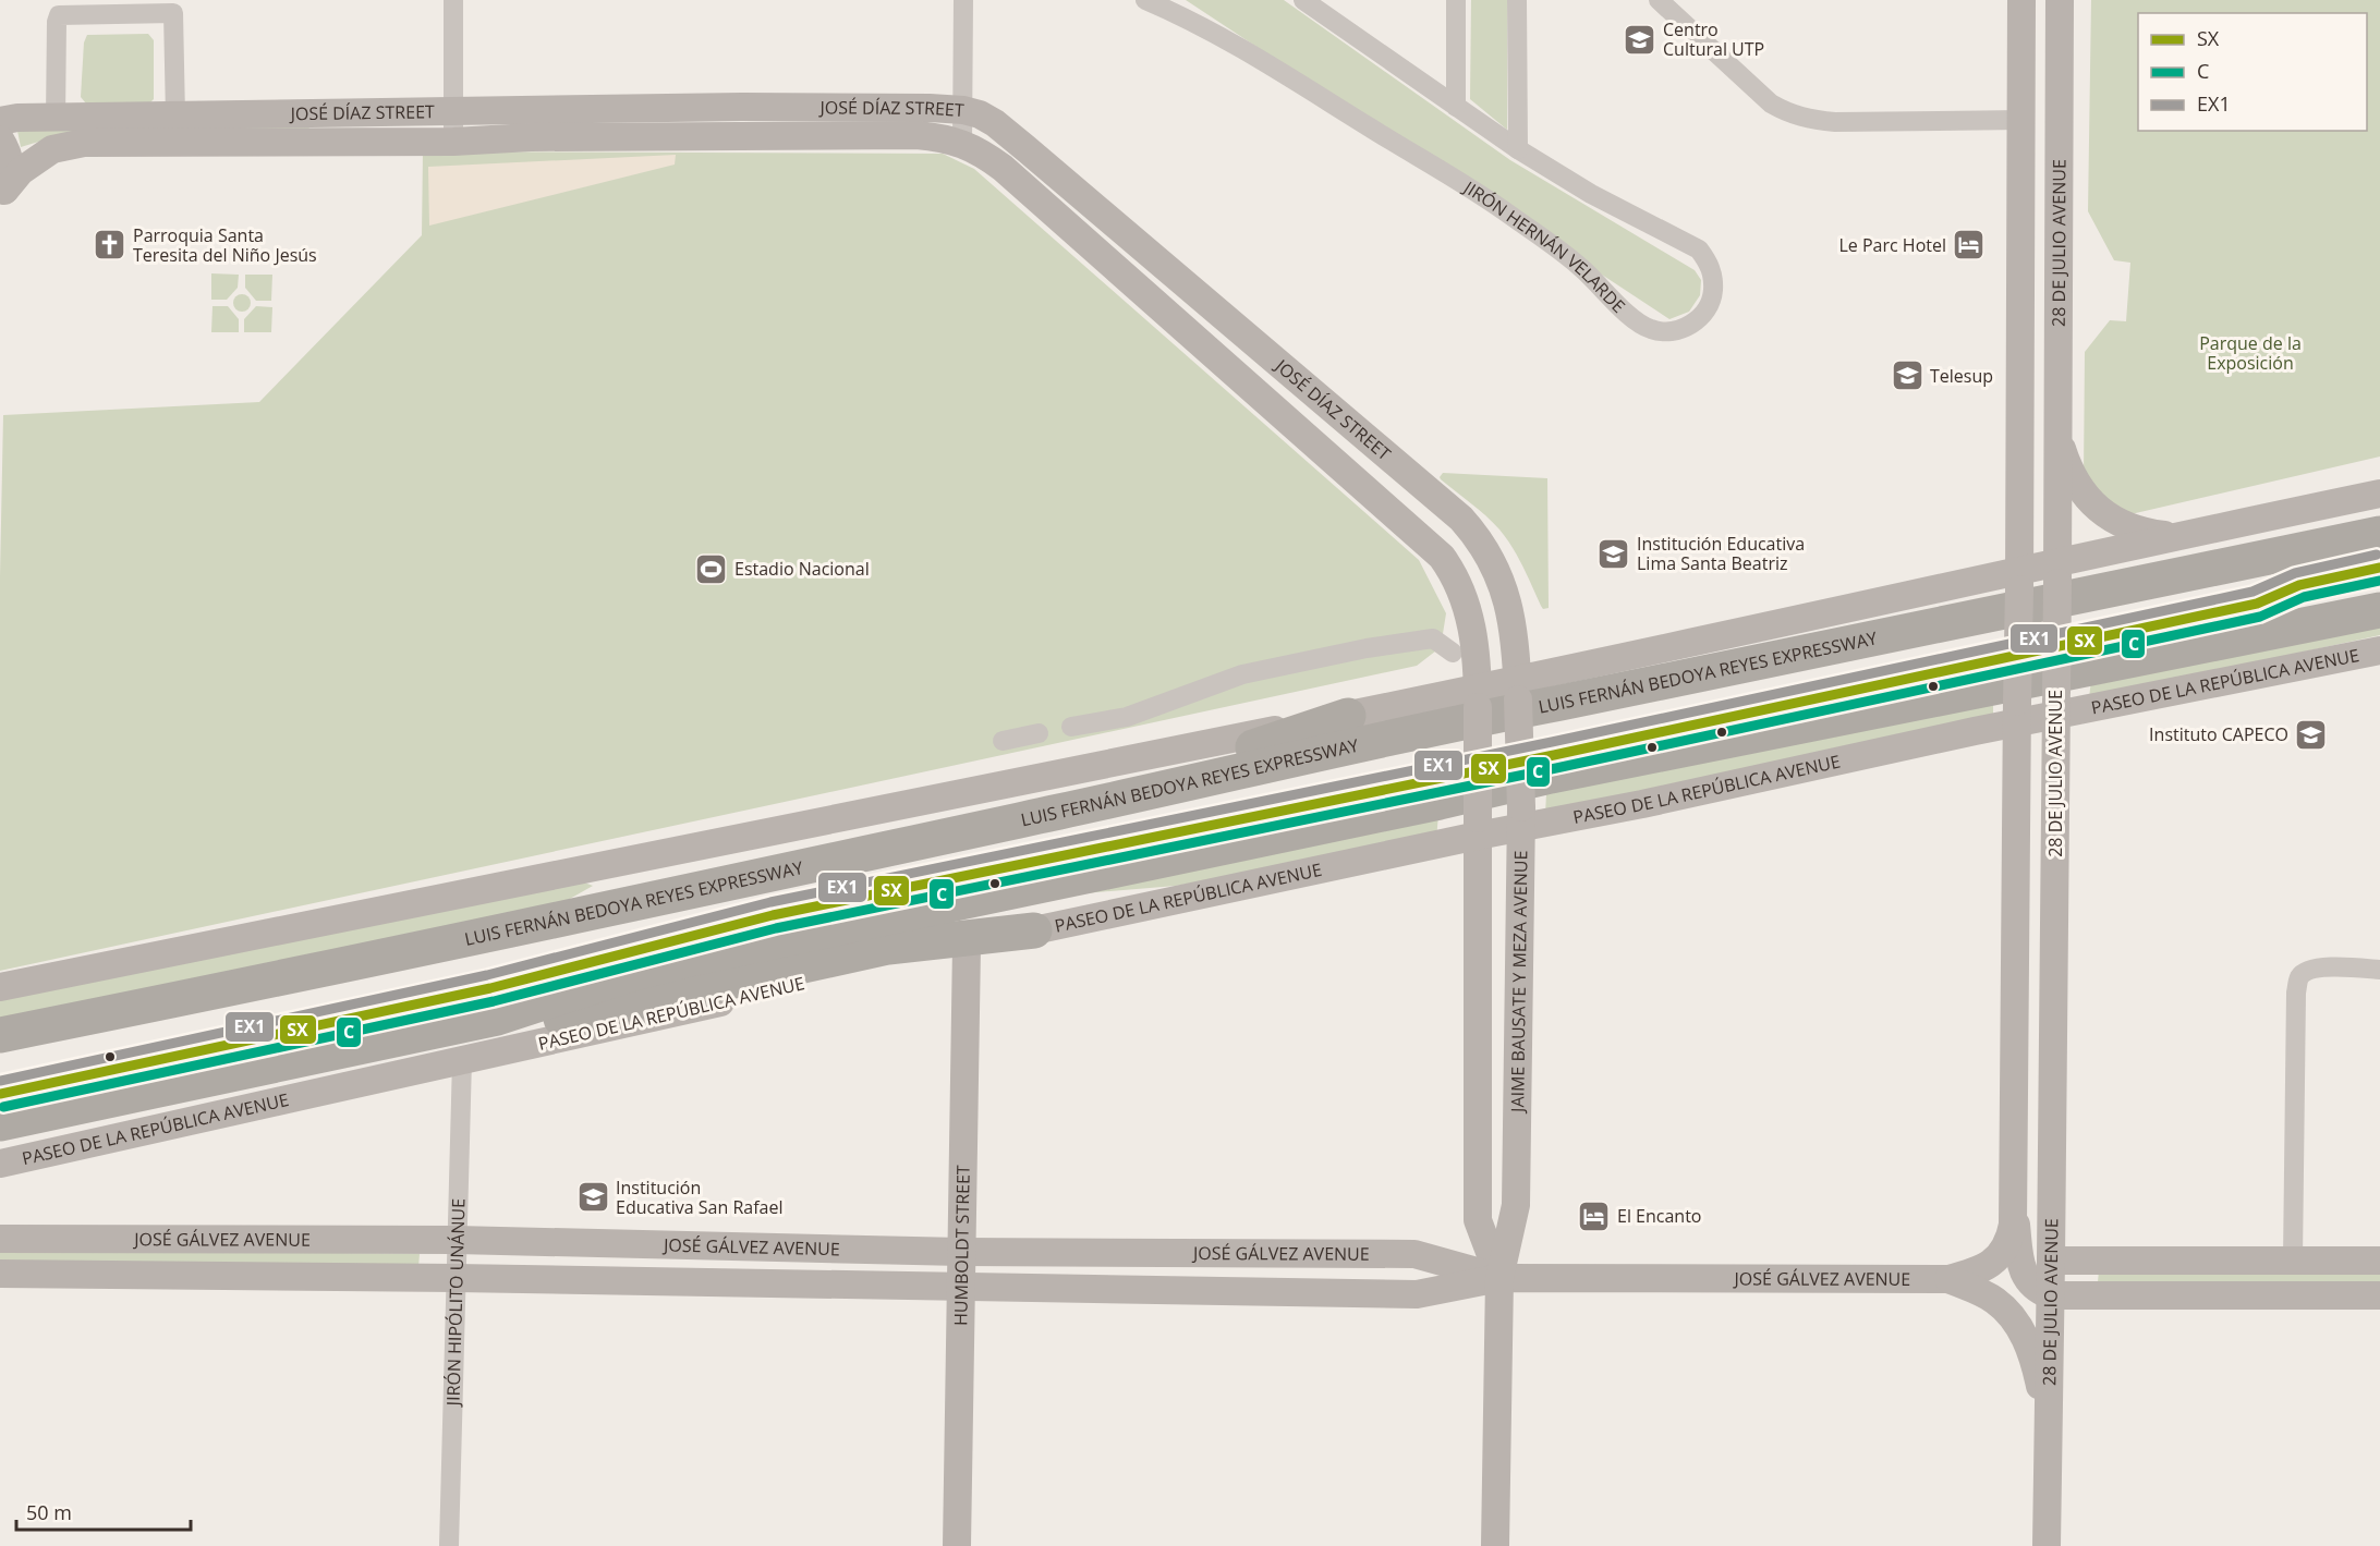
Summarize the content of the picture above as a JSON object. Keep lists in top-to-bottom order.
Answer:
{
  "streets": {
    "highway": ["LUIS FERNÁN BEDOYA REYES EXPRESSWAY"],
    "main road": [
      "JOSÉ DÍAZ STREET",
      "28 DE JULIO AVENUE",
      "PASEO DE LA REPÚBLICA AVENUE",
      "JAIME BAUSATE Y MEZA AVENUE",
      "JOSÉ GÁLVEZ AVENUE",
      "HUMBOLDT STREET"
    ],
    "street": ["JIRÓN HERNÁN VELARDE", "JIRÓN HIPÓLITO UNÁNUE"]
  },
  "crossings": [
    ["JOSÉ DÍAZ STREET", "JAIME BAUSATE Y MEZA AVENUE"],
    ["28 DE JULIO AVENUE", "PASEO DE LA REPÚBLICA AVENUE"],
    ["28 DE JULIO AVENUE", "JOSÉ GÁLVEZ AVENUE"],
    ["PASEO DE LA REPÚBLICA AVENUE", "JAIME BAUSATE Y MEZA AVENUE"],
    ["PASEO DE LA REPÚBLICA AVENUE", "HUMBOLDT STREET"],
    ["PASEO DE LA REPÚBLICA AVENUE", "JIRÓN HIPÓLITO UNÁNUE"],
    ["JAIME BAUSATE Y MEZA AVENUE", "JOSÉ GÁLVEZ AVENUE"],
    ["JOSÉ GÁLVEZ AVENUE", "HUMBOLDT STREET"],
    ["JOSÉ GÁLVEZ AVENUE", "JIRÓN HIPÓLITO UNÁNUE"]
  ],
  "parks": ["Parque de la Exposición"],
  "places": {
    "school or university": [
      "Centro Cultural UTP",
      "Telesup",
      "Institución Educativa Lima Santa Beatriz",
      "Instituto CAPECO",
      "Institución Educativa San Rafael"
    ],
    "church": ["Parroquia Santa Teresita del Niño Jesús"],
    "hotel": ["Le Parc Hotel", "El Encanto"],
    "sports": ["Estadio Nacional"]
  },
  "lines": ["transit line EX1", "transit line SX", "transit line C"],
  "legend": ["SX", "C", "EX1"],
  "scale_bar": "50 m"
}
